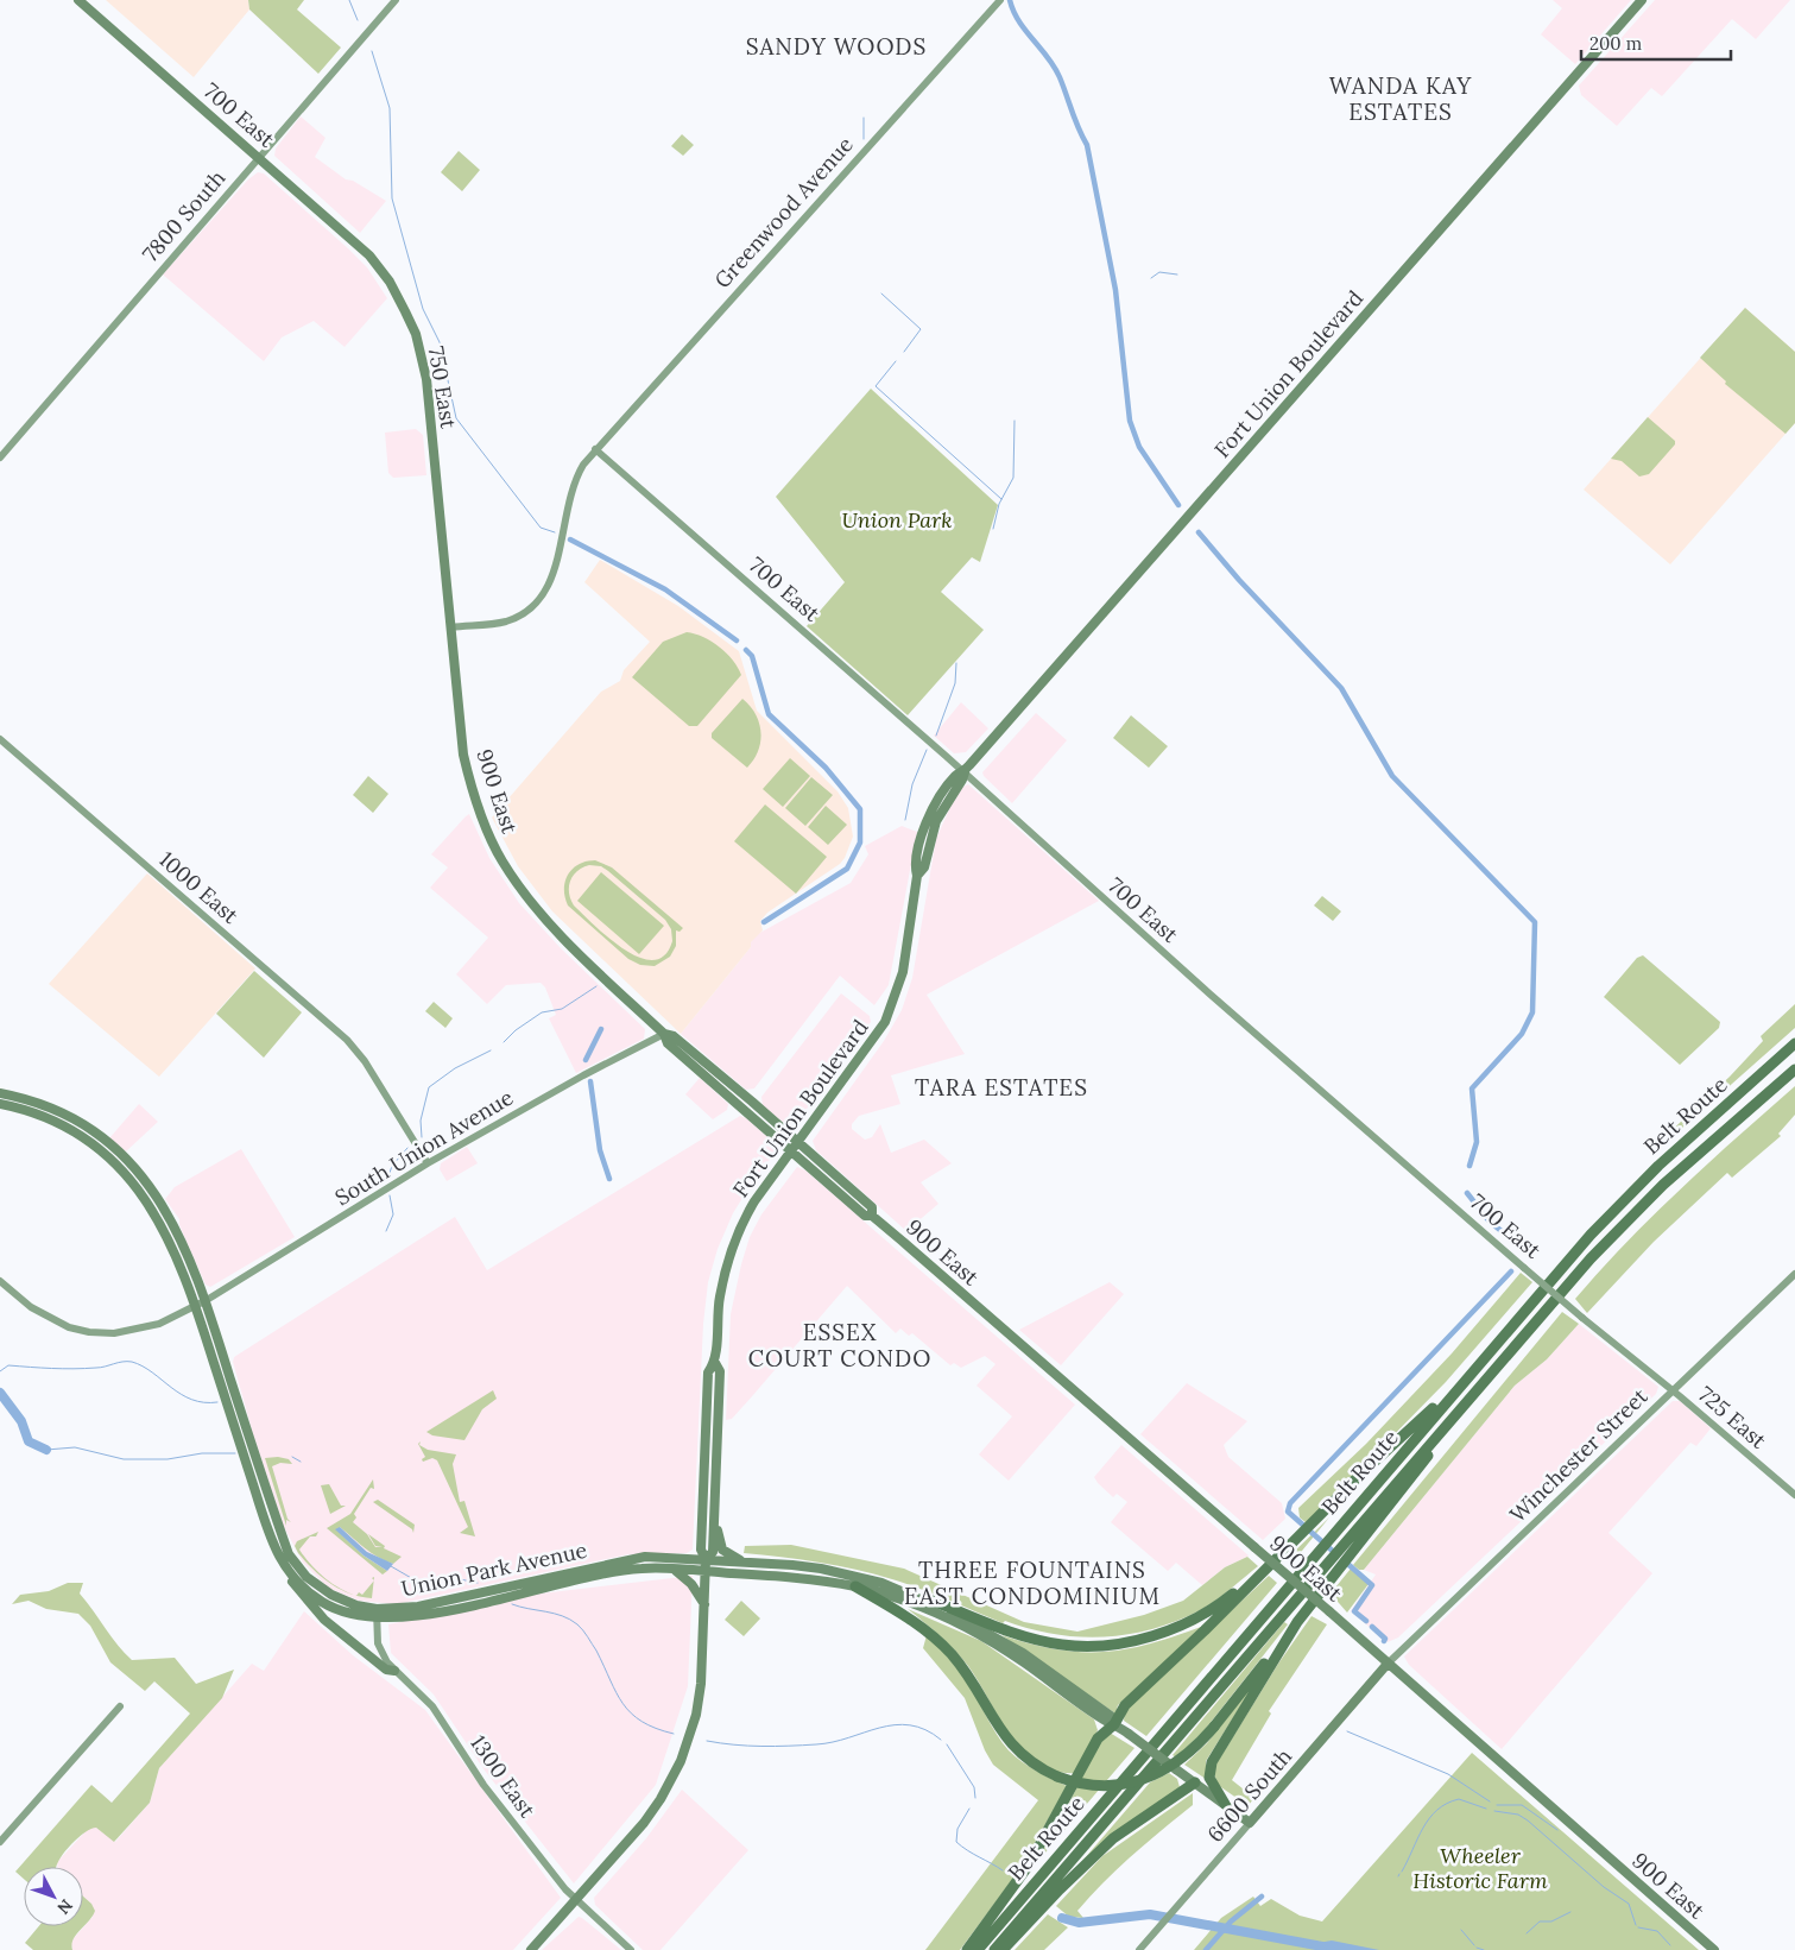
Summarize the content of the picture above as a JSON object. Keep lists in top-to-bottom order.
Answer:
{
  "streets": {
    "highway": ["Belt Route"],
    "main road": [
      "700 East",
      "Fort Union Boulevard",
      "750 East",
      "900 East",
      "Union Park Avenue",
      "6600 South"
    ],
    "street": [
      "Greenwood Avenue",
      "7800 South",
      "1000 East",
      "South Union Avenue",
      "725 East",
      "Winchester Street",
      "1300 East"
    ]
  },
  "crossings": [
    ["700 East", "Greenwood Avenue"],
    ["700 East", "7800 South"],
    ["700 East", "Fort Union Boulevard"],
    ["700 East", "750 East"],
    ["700 East", "725 East"],
    ["700 East", "Winchester Street"],
    ["Greenwood Avenue", "900 East"],
    ["Fort Union Boulevard", "900 East"],
    ["Fort Union Boulevard", "Union Park Avenue"],
    ["Fort Union Boulevard", "1300 East"],
    ["750 East", "900 East"],
    ["900 East", "South Union Avenue"],
    ["900 East", "Winchester Street"],
    ["900 East", "6600 South"],
    ["1000 East", "South Union Avenue"],
    ["South Union Avenue", "Union Park Avenue"],
    ["725 East", "Winchester Street"],
    ["Winchester Street", "6600 South"],
    ["Union Park Avenue", "1300 East"],
    ["Union Park Avenue", "6600 South"]
  ],
  "districts": [
    "SANDY WOODS",
    "WANDA KAY ESTATES",
    "TARA ESTATES",
    "ESSEX COURT CONDO",
    "THREE FOUNTAINS EAST CONDOMINIUM"
  ],
  "parks": ["Union Park", "Wheeler Historic Farm"],
  "scale_bar": "200 m",
  "north": "bottom right"
}
